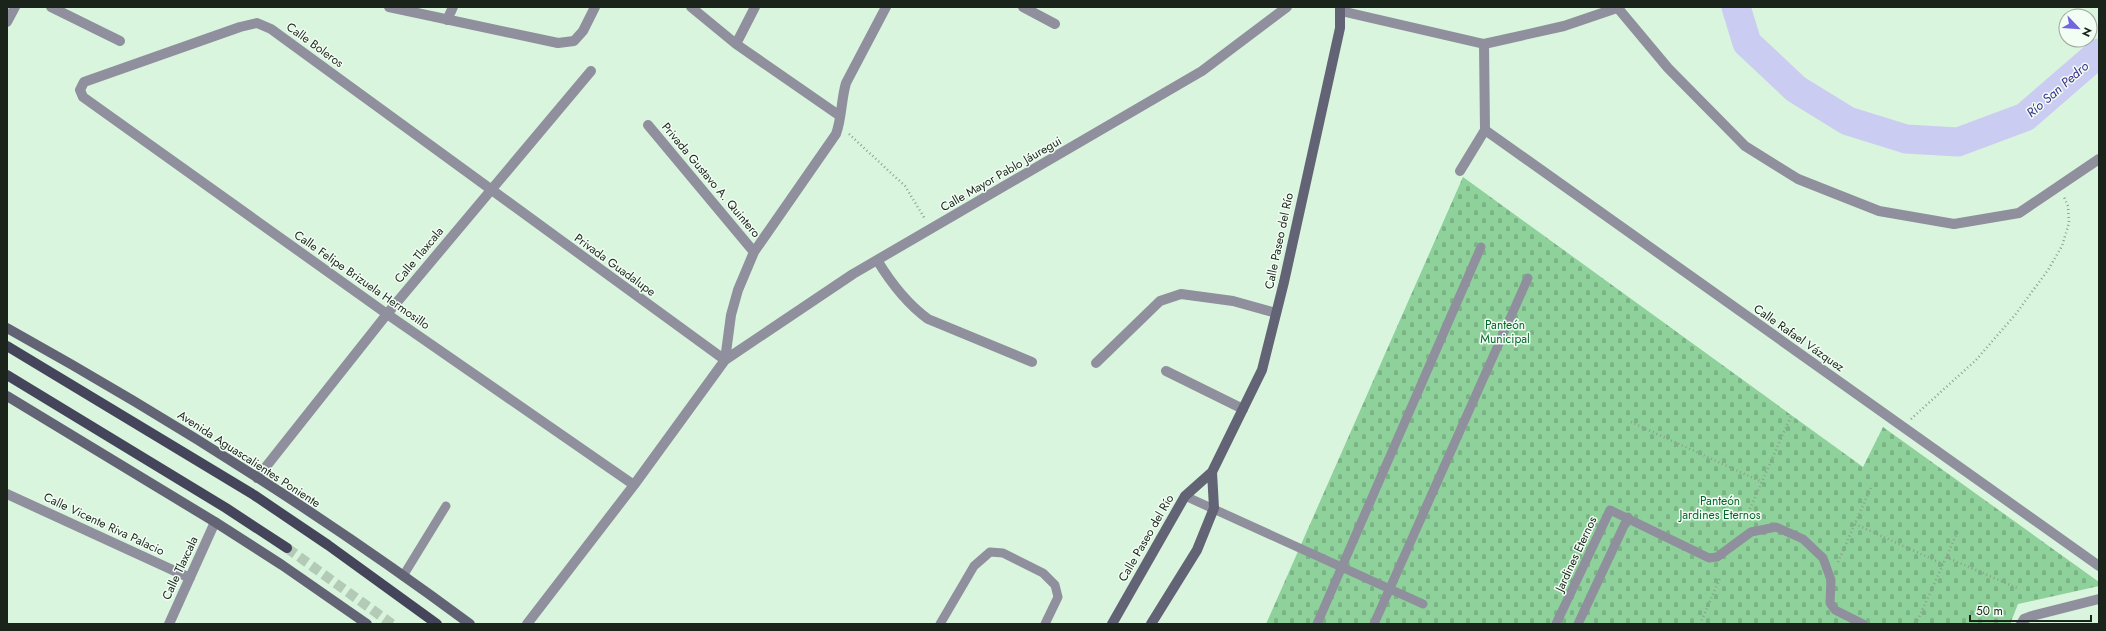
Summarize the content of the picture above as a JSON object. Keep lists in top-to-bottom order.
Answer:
{
  "streets": {
    "street": [
      "Calle Boleros",
      "Calle Mayor Pablo Jáuregui",
      "Privada Gustavo A. Quintero",
      "Calle Paseo del Río",
      "Calle Tlaxcala",
      "Privada Guadalupe",
      "Calle Felipe Brizuela Hermosillo",
      "Calle Rafael Vázquez",
      "Avenida Aguascalientes Poniente",
      "Calle Vicente Riva Palacio"
    ],
    "lane": ["Jardines Eternos"]
  },
  "crossings": [
    ["Calle Boleros", "Calle Tlaxcala"],
    ["Calle Boleros", "Privada Guadalupe"],
    ["Calle Boleros", "Calle Felipe Brizuela Hermosillo"],
    ["Calle Mayor Pablo Jáuregui", "Privada Guadalupe"],
    ["Calle Tlaxcala", "Privada Guadalupe"],
    ["Calle Tlaxcala", "Calle Felipe Brizuela Hermosillo"],
    ["Calle Tlaxcala", "Avenida Aguascalientes Poniente"],
    ["Calle Tlaxcala", "Calle Vicente Riva Palacio"]
  ],
  "water": ["Río San Pedro"],
  "parks": ["Panteón Municipal", "Panteón Jardines Eternos"],
  "scale_bar": "50 m",
  "north": "bottom right"
}
